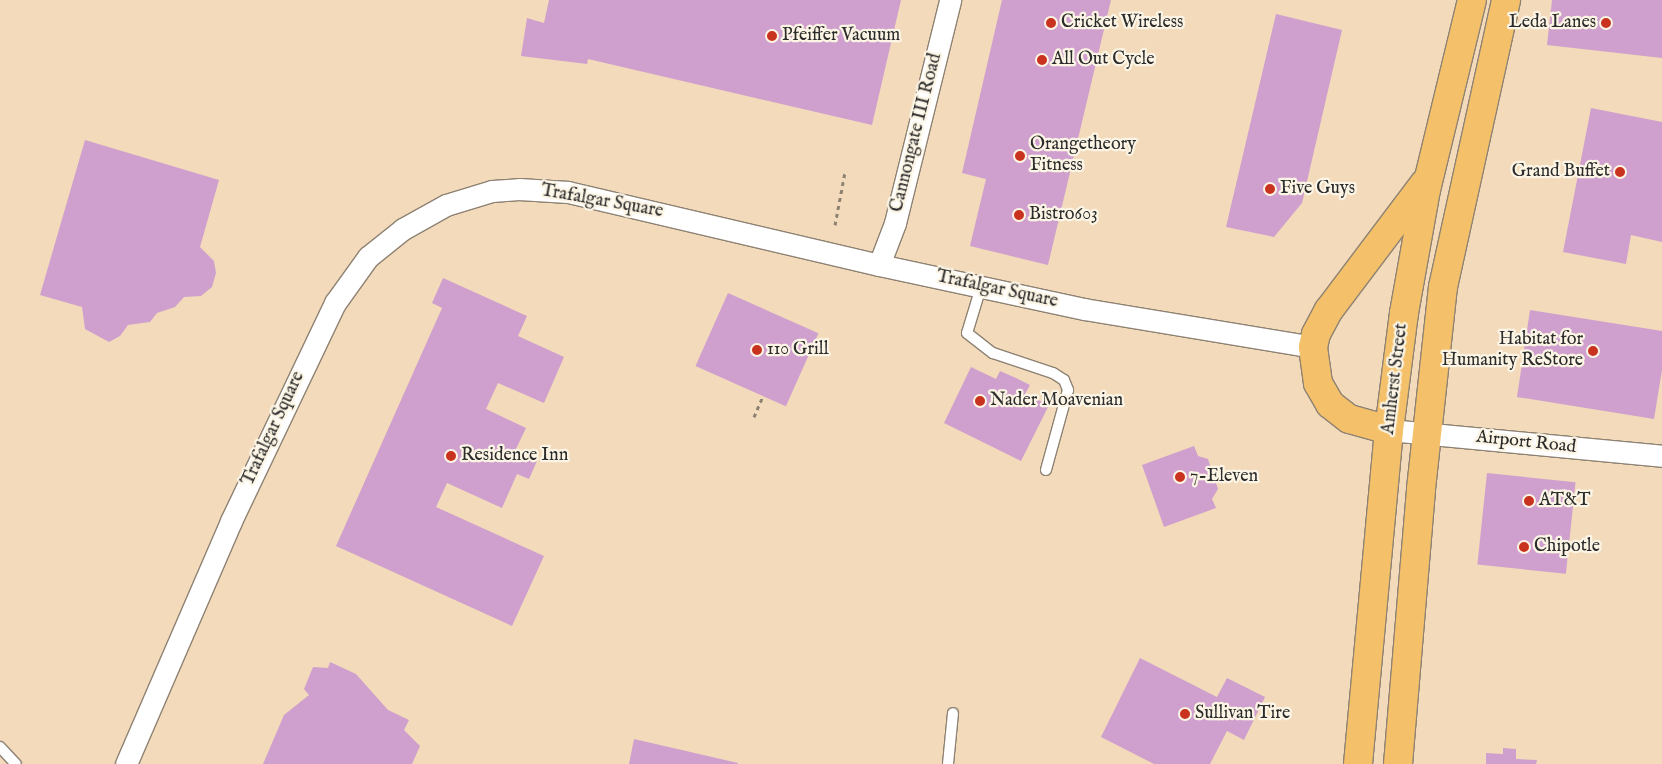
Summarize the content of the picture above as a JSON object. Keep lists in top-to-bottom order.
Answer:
{
  "streets": {
    "highway": ["Amherst Street"],
    "street": ["Cannongate III Road", "Trafalgar Square", "Airport Road"]
  },
  "crossings": [
    ["Cannongate III Road", "Trafalgar Square"],
    ["Amherst Street", "Airport Road"]
  ],
  "places": [
    "Cricket Wireless",
    "Leda Lanes",
    "Pfeiffer Vacuum",
    "All Out Cycle",
    "Orangetheory Fitness",
    "Grand Buffet",
    "Five Guys",
    "Bistro603",
    "110 Grill",
    "Habitat for Humanity ReStore",
    "Nader Moavenian",
    "Residence Inn",
    "7-Eleven",
    "AT&T",
    "Chipotle",
    "Sullivan Tire"
  ]
}
